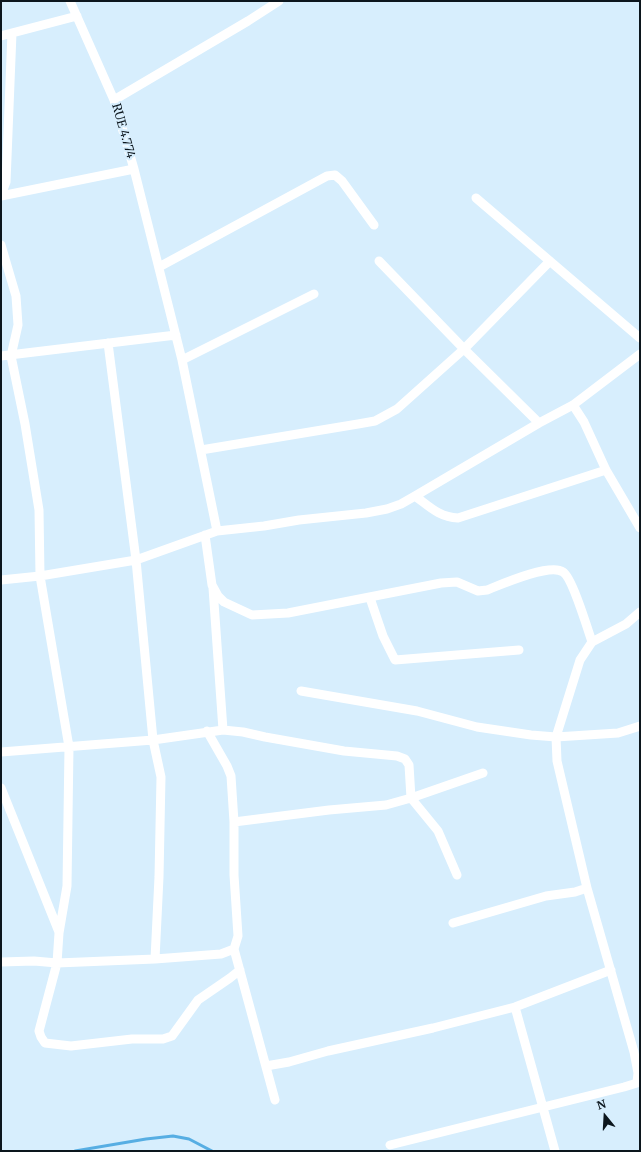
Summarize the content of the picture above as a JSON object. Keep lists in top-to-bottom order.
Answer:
{
  "streets": {
    "street": ["RUE 4.774"]
  },
  "north": "top"
}
